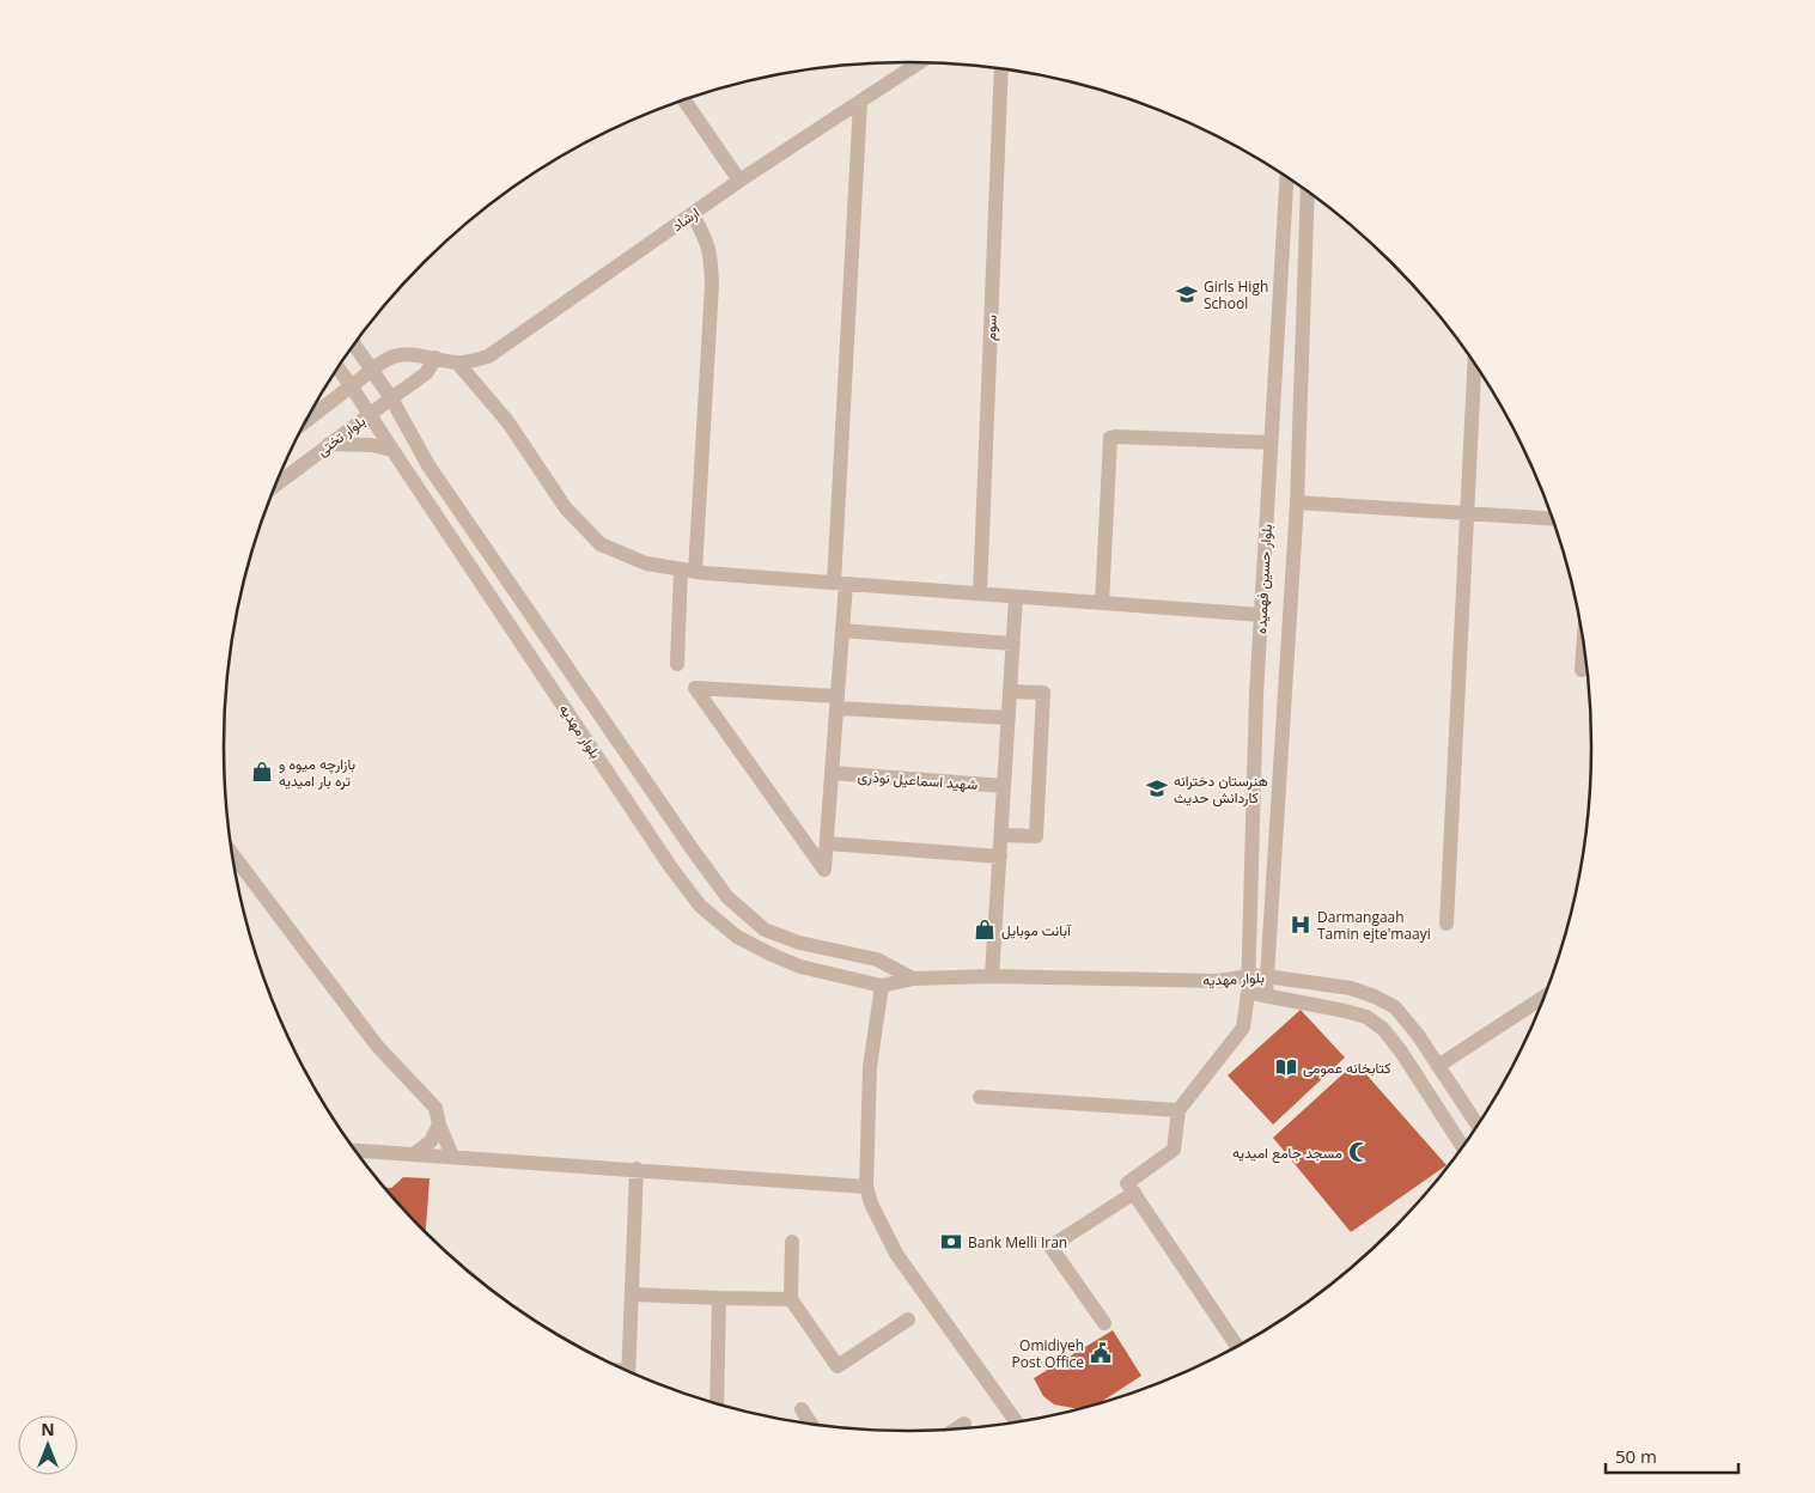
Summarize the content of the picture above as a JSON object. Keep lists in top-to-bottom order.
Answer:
{
  "streets": {
    "street": [
      "ارشاد",
      "سوم",
      "بلوار تختی",
      "بلوار حسین فهمیده",
      "بلوار مهدیه",
      "شهید اسماعیل نوذری"
    ]
  },
  "crossings": [
    ["ارشاد", "بلوار مهدیه"],
    ["بلوار تختی", "بلوار مهدیه"],
    ["بلوار حسین فهمیده", "بلوار مهدیه"]
  ],
  "places": {
    "school or university": ["Girls High School", "هنرستان دخترانه کاردانش حدیث"],
    "shop": ["بازارچه میوه و تره بار امیدیه", "آبانت موبایل"],
    "hospital": ["Darmangaah Tamin ejte'maayi"],
    "library": ["کتابخانه عمومی"],
    "mosque": ["مسجد جامع امیدیه"],
    "bank": ["Bank Melli Iran"],
    "public building": ["Omidiyeh Post Office"]
  },
  "scale_bar": "50 m",
  "north": "top"
}
